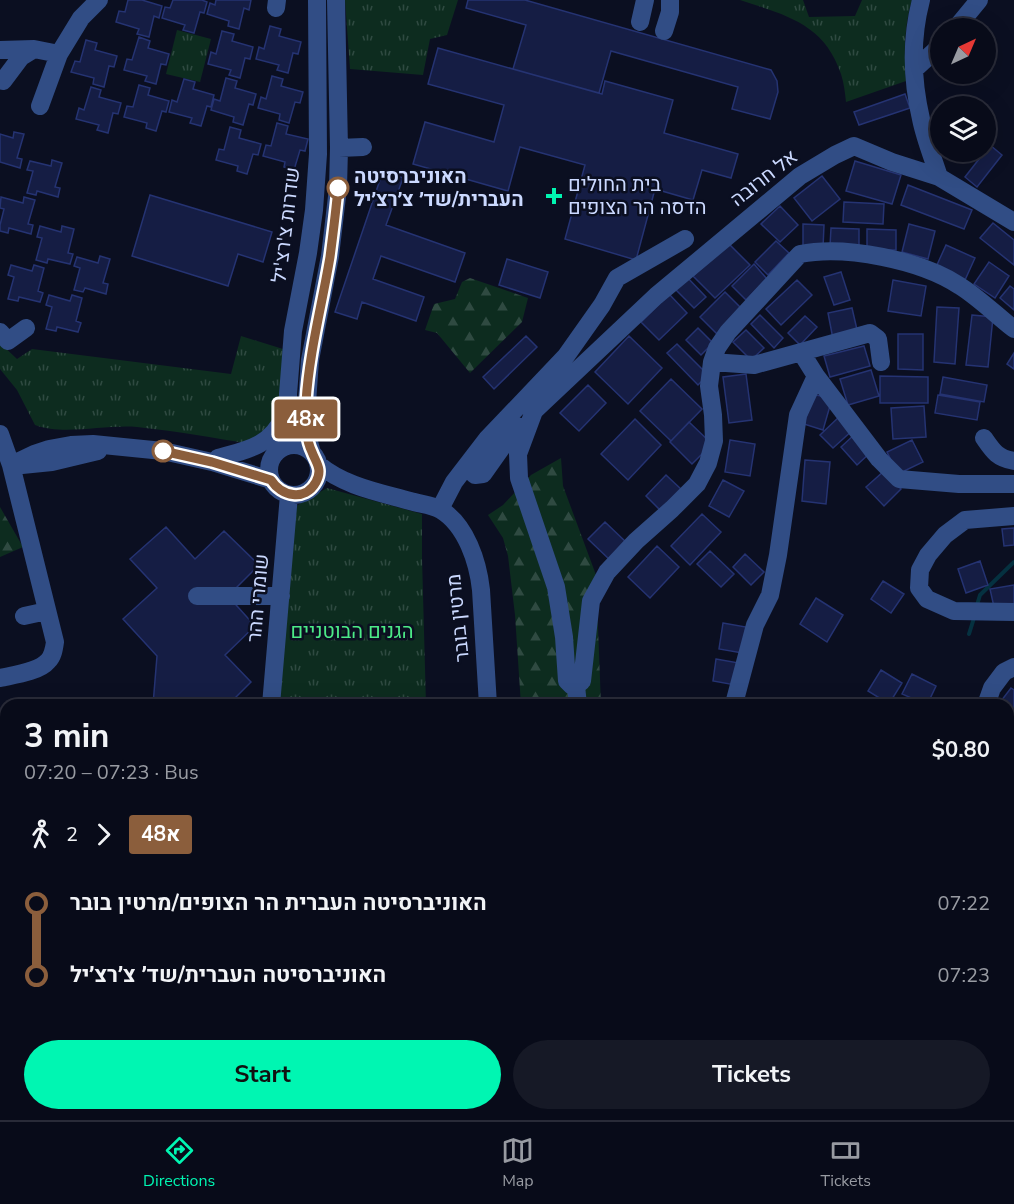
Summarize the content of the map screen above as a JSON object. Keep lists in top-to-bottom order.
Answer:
{
  "streets": {
    "street": [
      "אל חרובה",
      "שדרות צ'רצ'יל",
      "שומרי ההר",
      "מרטין בובר"
    ]
  },
  "crossings": [
    ["שדרות צ'רצ'יל", "שומרי ההר"],
    ["שדרות צ'רצ'יל", "מרטין בובר"],
    ["שומרי ההר", "מרטין בובר"]
  ],
  "parks": ["הגנים הבוטניים"],
  "places": {
    "other": ["האוניברסיטה העברית/שד׳ צ׳רצ׳יל"],
    "health": ["בית החולים הדסה הר הצופים"]
  },
  "lines": ["bus line 48א"],
  "north": "top right",
  "page": {
    "on_map": "48א",
    "heading": ["3 min", "07:20 – 07:23 · Bus", "$0.80"],
    "legs": ["2", "48א"],
    "list": [
      {
        "name": "האוניברסיטה העברית הר הצופים/מרטין בובר",
        "value": "07:22"
      },
      {
        "name": "האוניברסיטה העברית/שד׳ צ׳רצ׳יל",
        "value": "07:23"
      }
    ],
    "buttons": ["Start", "Tickets"],
    "tabs": ["Directions", "Map", "Tickets"]
  }
}
